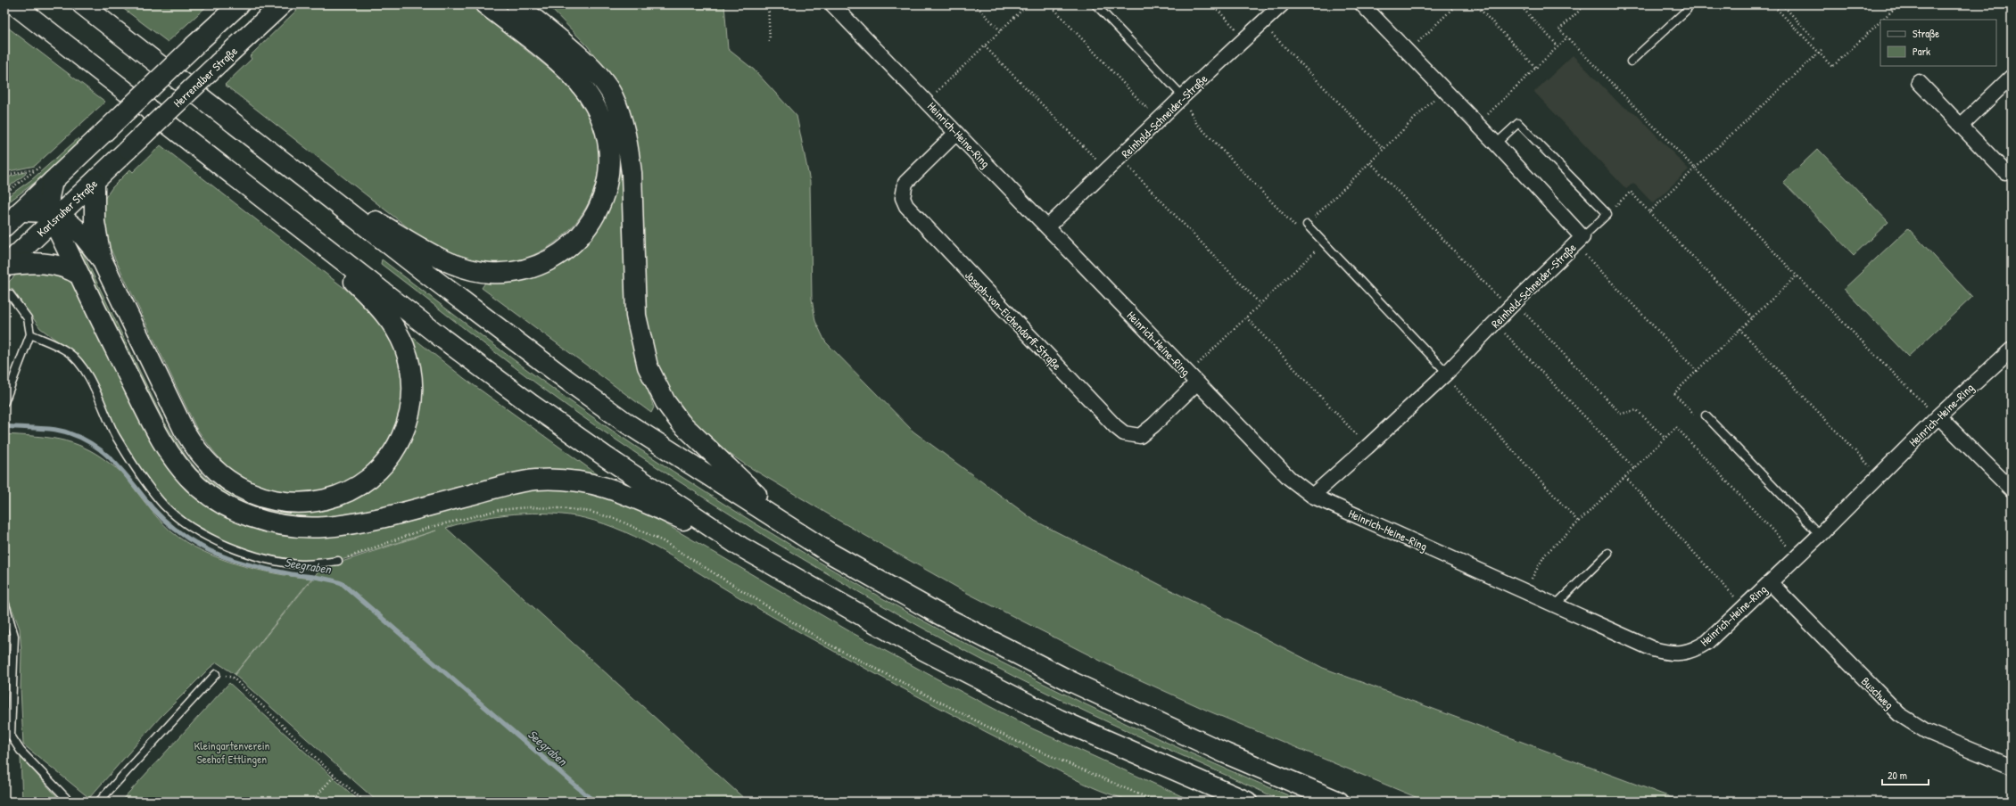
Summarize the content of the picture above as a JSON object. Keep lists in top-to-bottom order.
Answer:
{
  "streets": {
    "main road": ["Herrenalber Straße", "Karlsruher Straße"],
    "street": [
      "Reinhold-Schneider-Straße",
      "Heinrich-Heine-Ring",
      "Joseph-von-Eichendorff-Straße",
      "Buschweg"
    ]
  },
  "crossings": [
    ["Herrenalber Straße", "Karlsruher Straße"],
    ["Reinhold-Schneider-Straße", "Heinrich-Heine-Ring"],
    ["Heinrich-Heine-Ring", "Joseph-von-Eichendorff-Straße"],
    ["Heinrich-Heine-Ring", "Buschweg"]
  ],
  "water": ["Seegraben"],
  "parks": ["Kleingartenverein Seehof Ettlingen"],
  "legend": ["Straße", "Park"],
  "scale_bar": "20 m"
}
